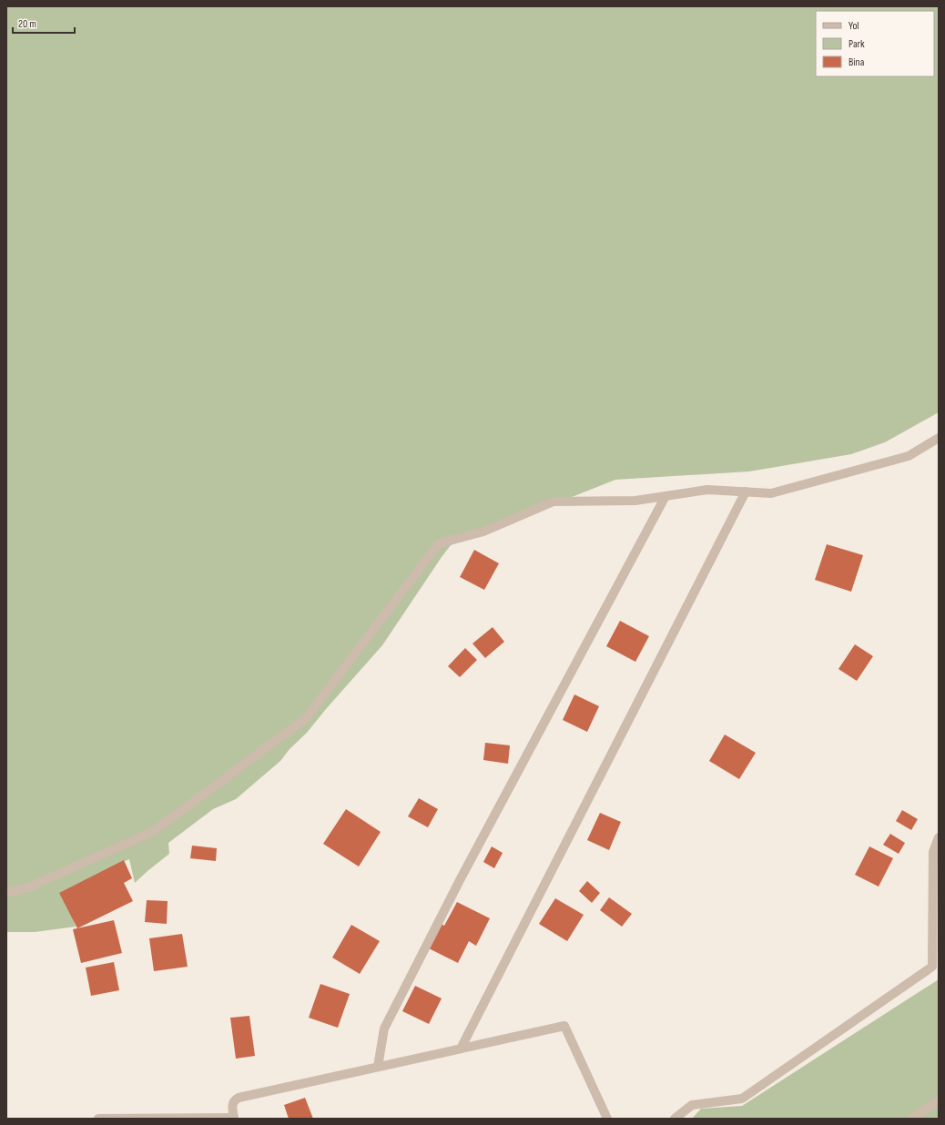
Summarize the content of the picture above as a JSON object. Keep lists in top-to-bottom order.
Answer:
{
  "legend": ["Yol", "Park", "Bina"],
  "scale_bar": "20 m"
}
